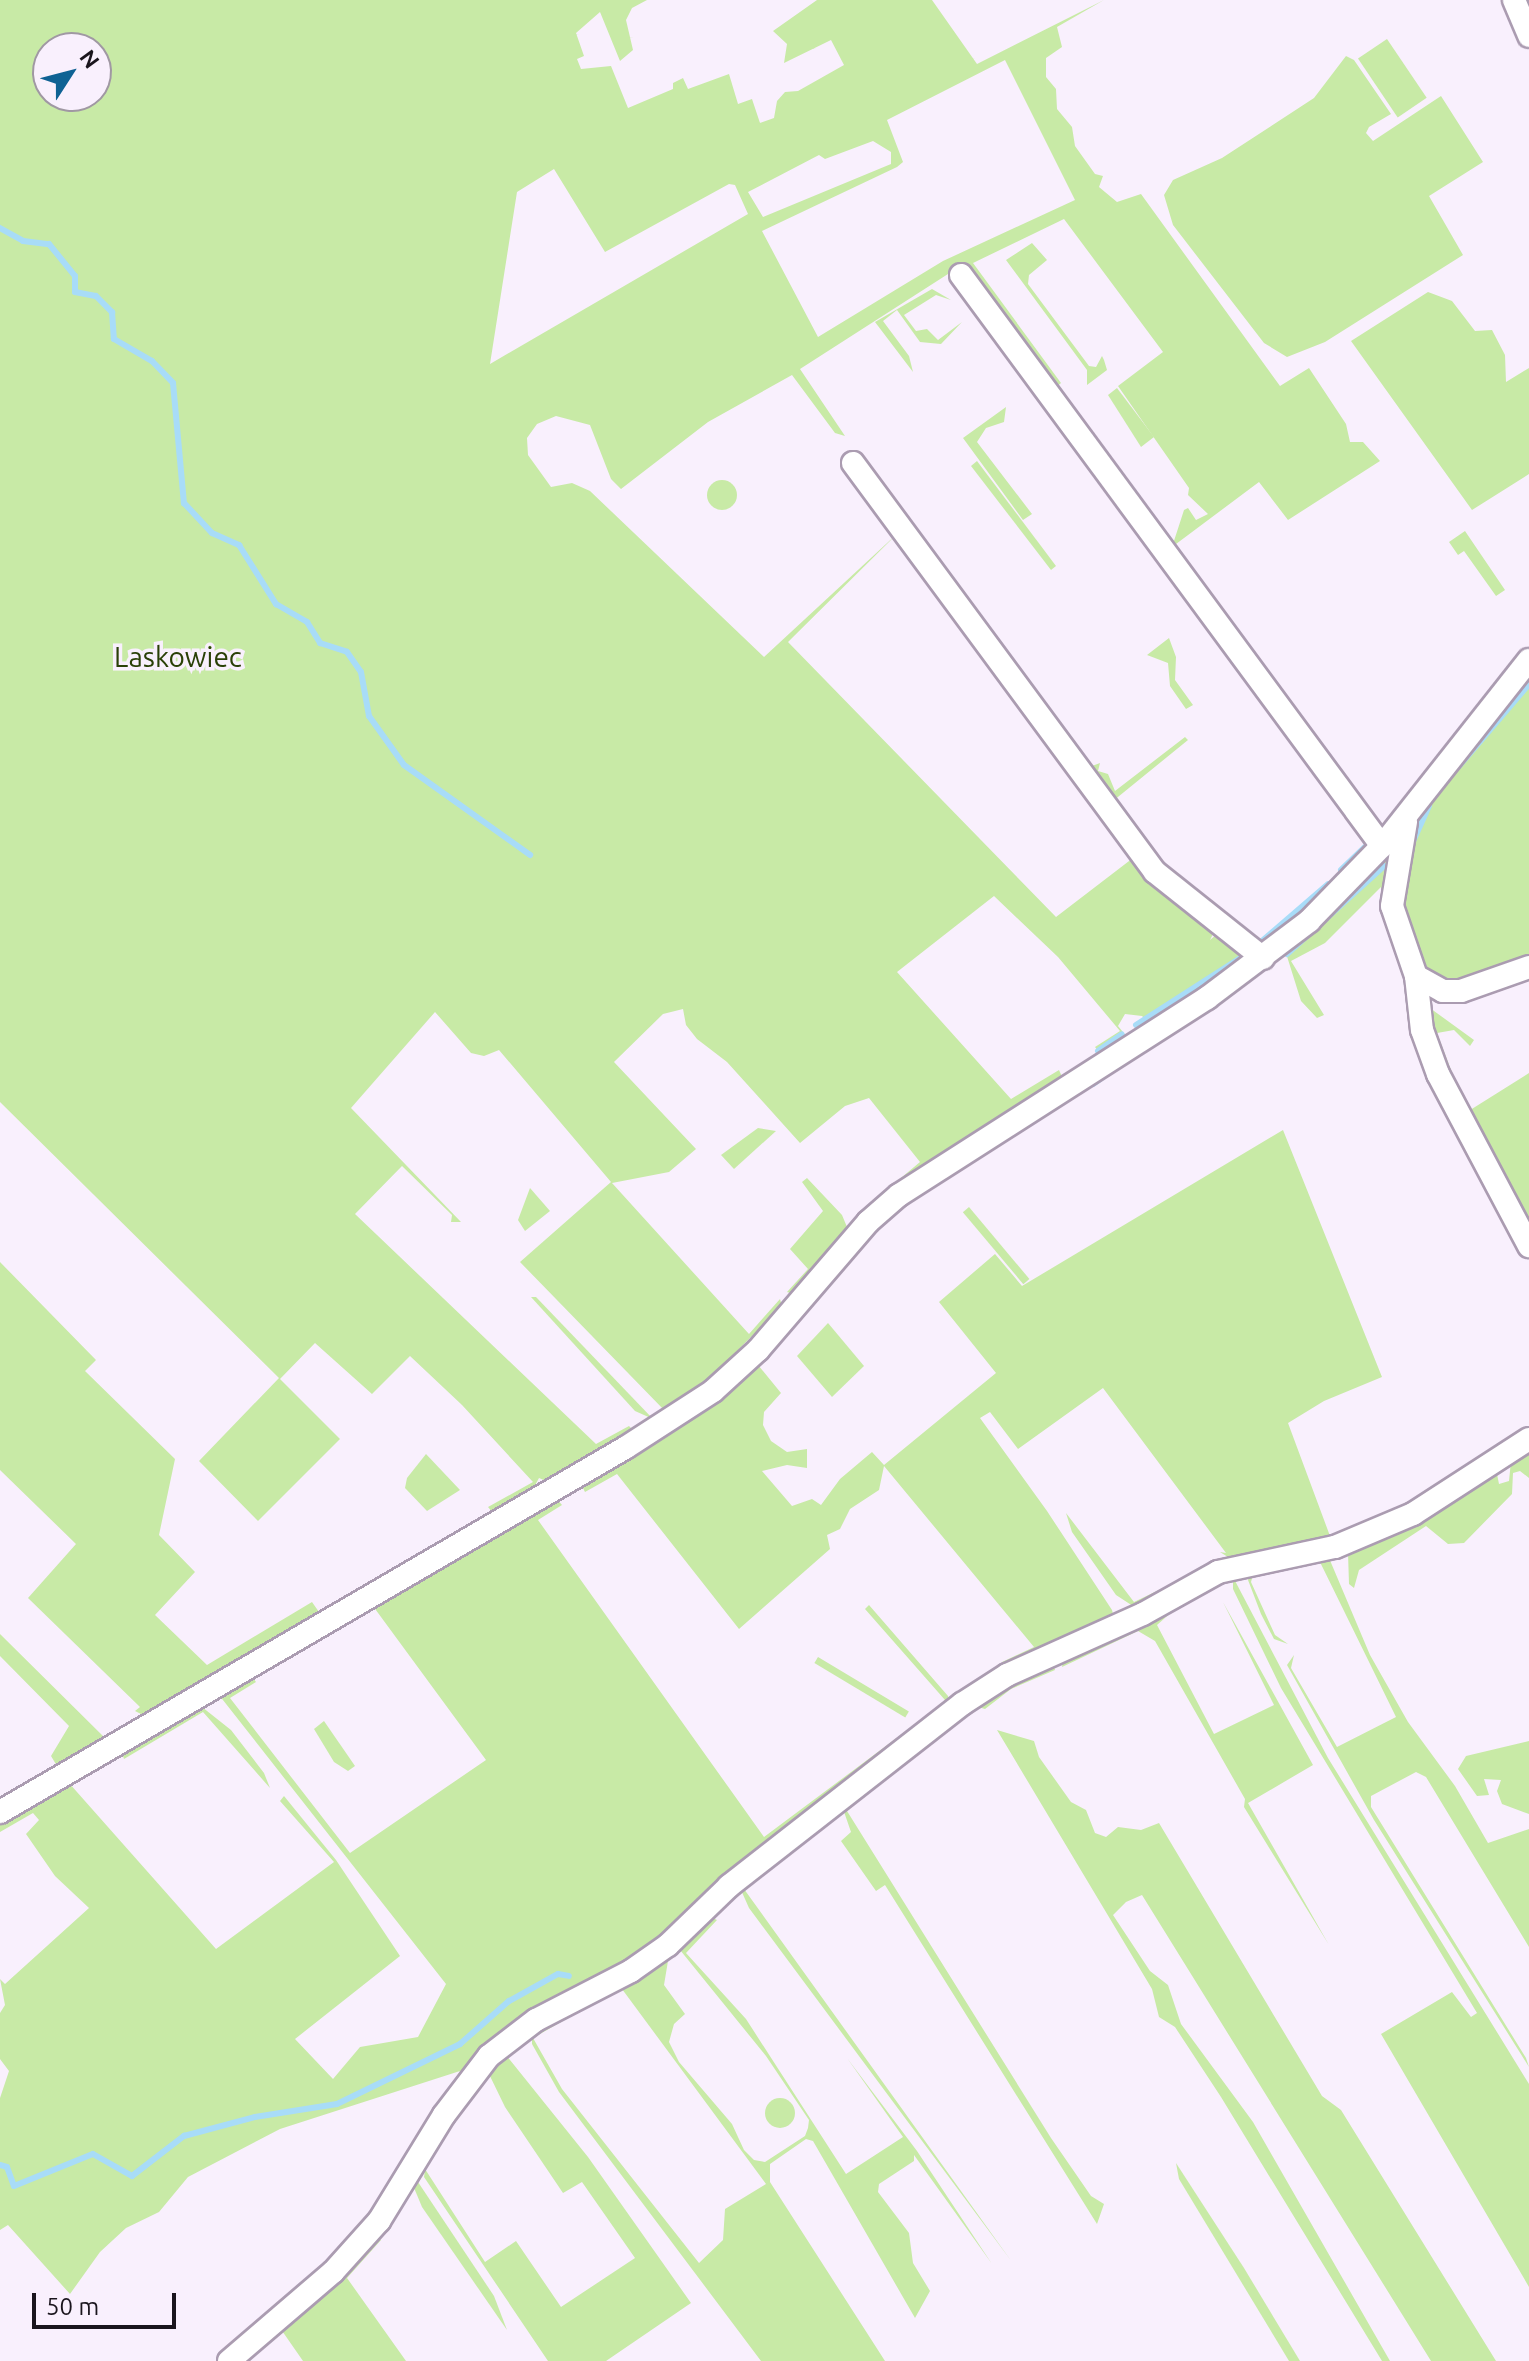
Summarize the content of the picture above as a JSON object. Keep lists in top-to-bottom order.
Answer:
{
  "parks": ["Laskowiec"],
  "scale_bar": "50 m",
  "north": "top right"
}
